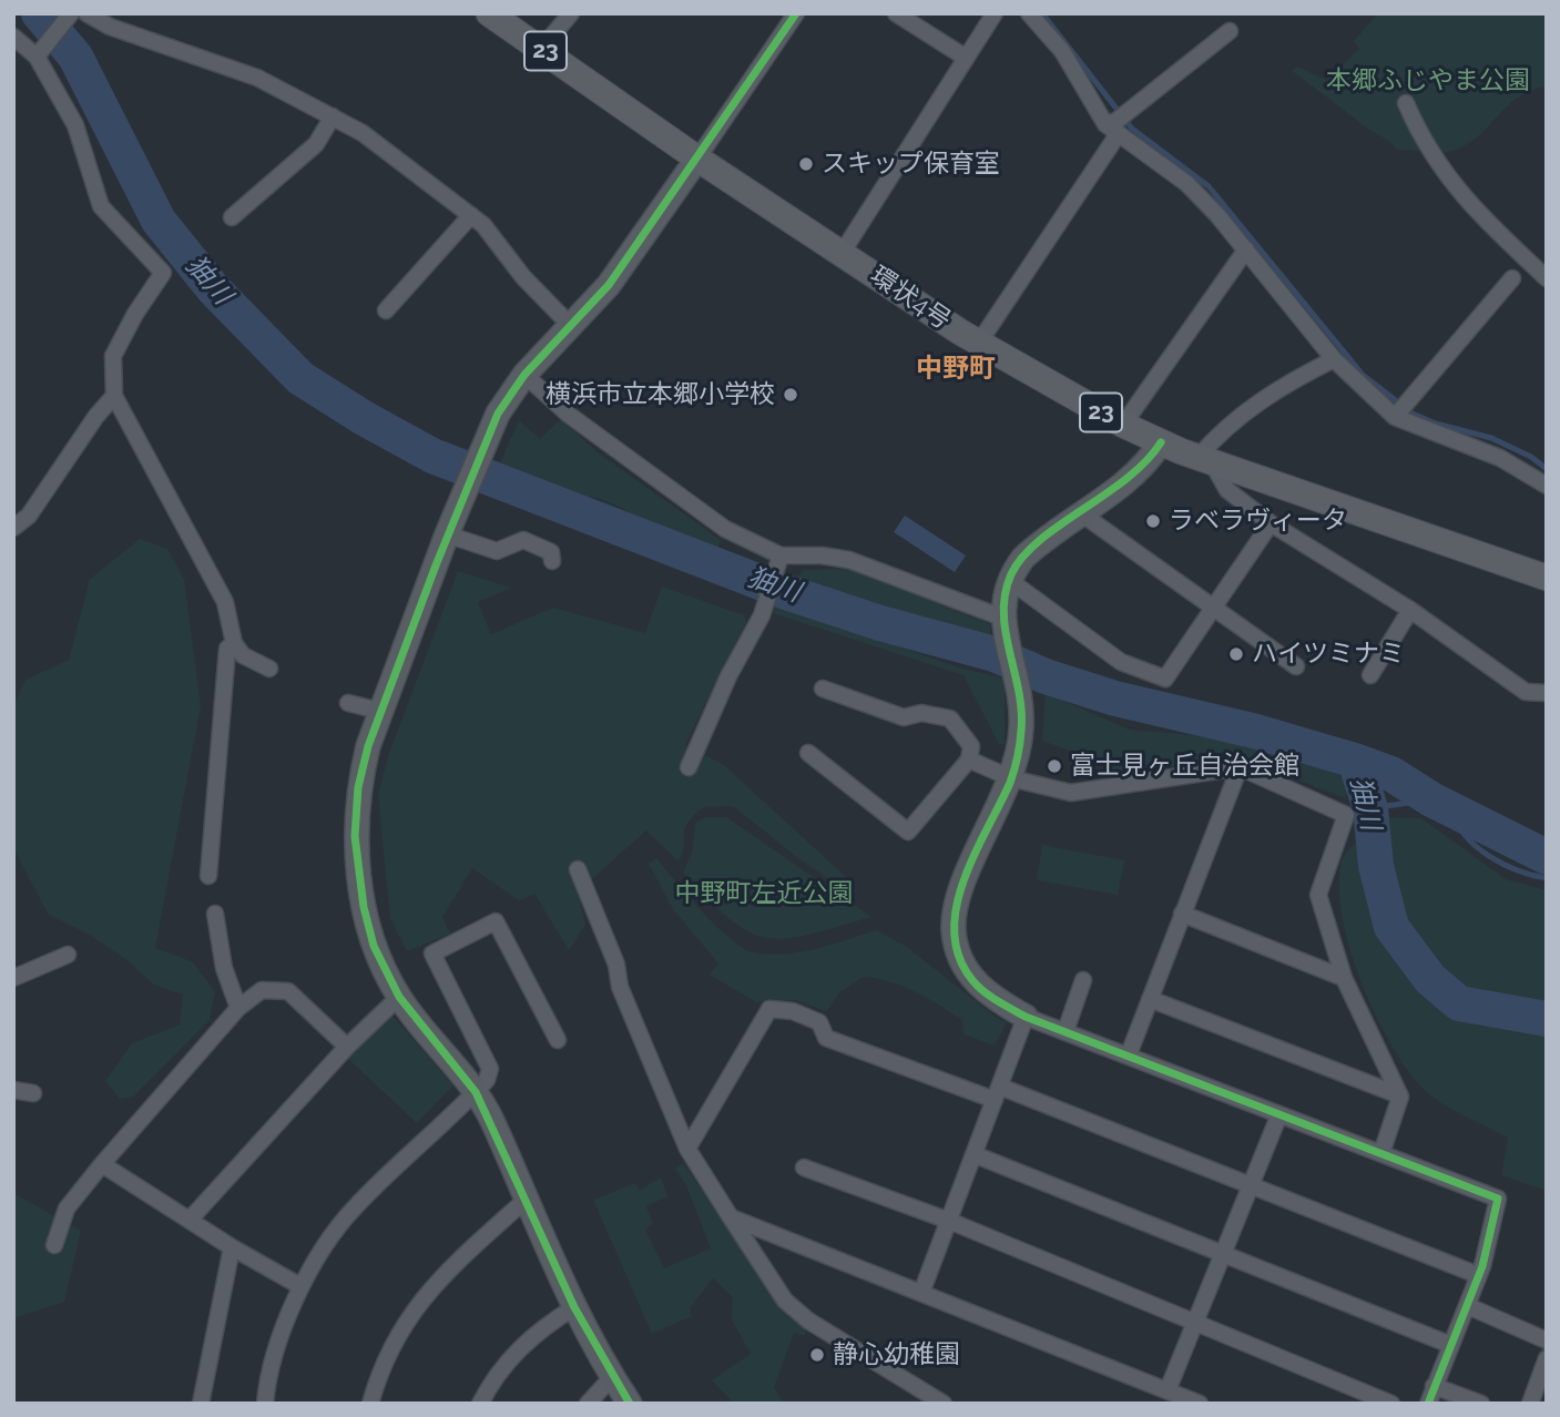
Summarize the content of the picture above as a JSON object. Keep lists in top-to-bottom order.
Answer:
{
  "streets": {
    "main road": ["23", "環状4号"]
  },
  "districts": ["中野町"],
  "water": ["㹨川"],
  "parks": ["本郷ふじやま公園", "中野町左近公園"],
  "places": [
    "スキップ保育室",
    "横浜市立本郷小学校",
    "ラベラヴィータ",
    "ハイツミナミ",
    "富士見ヶ丘自治会館",
    "静心幼稚園"
  ]
}
